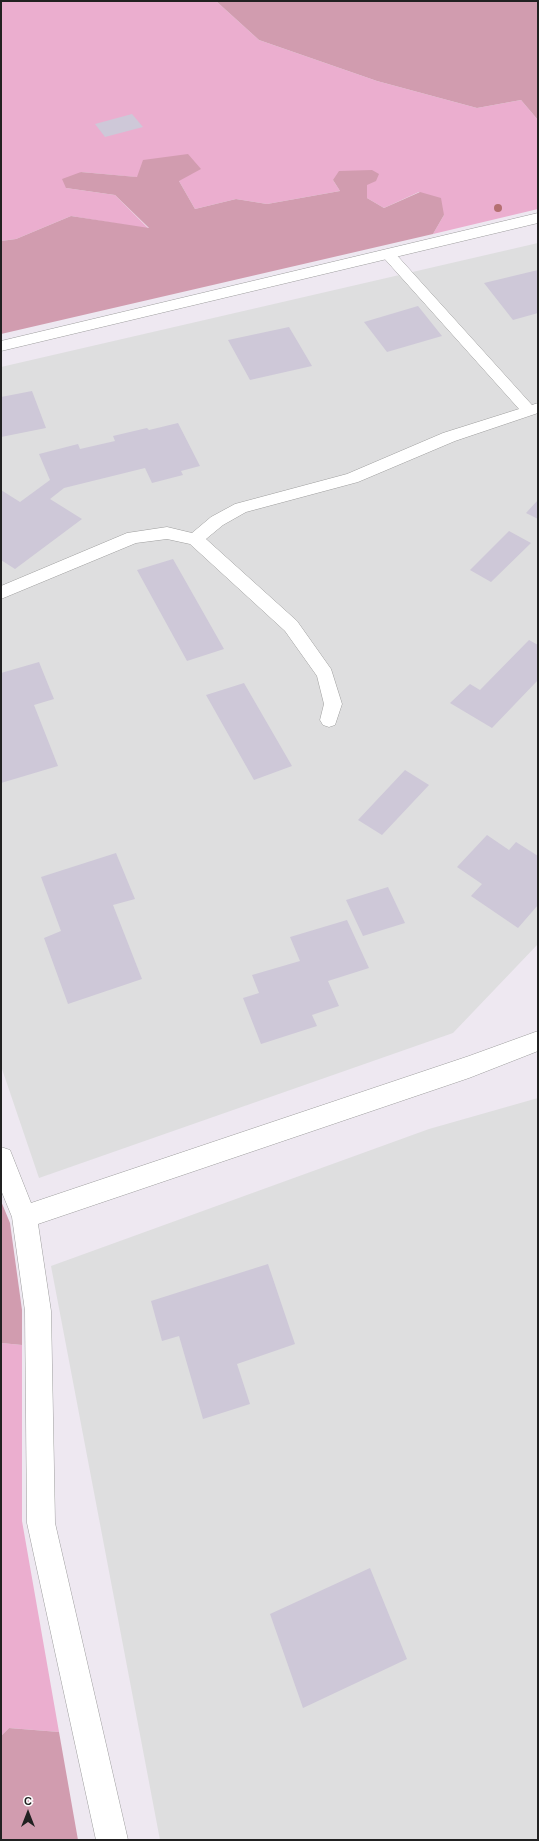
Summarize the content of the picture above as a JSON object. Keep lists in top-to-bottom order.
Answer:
{
  "north": "top"
}
